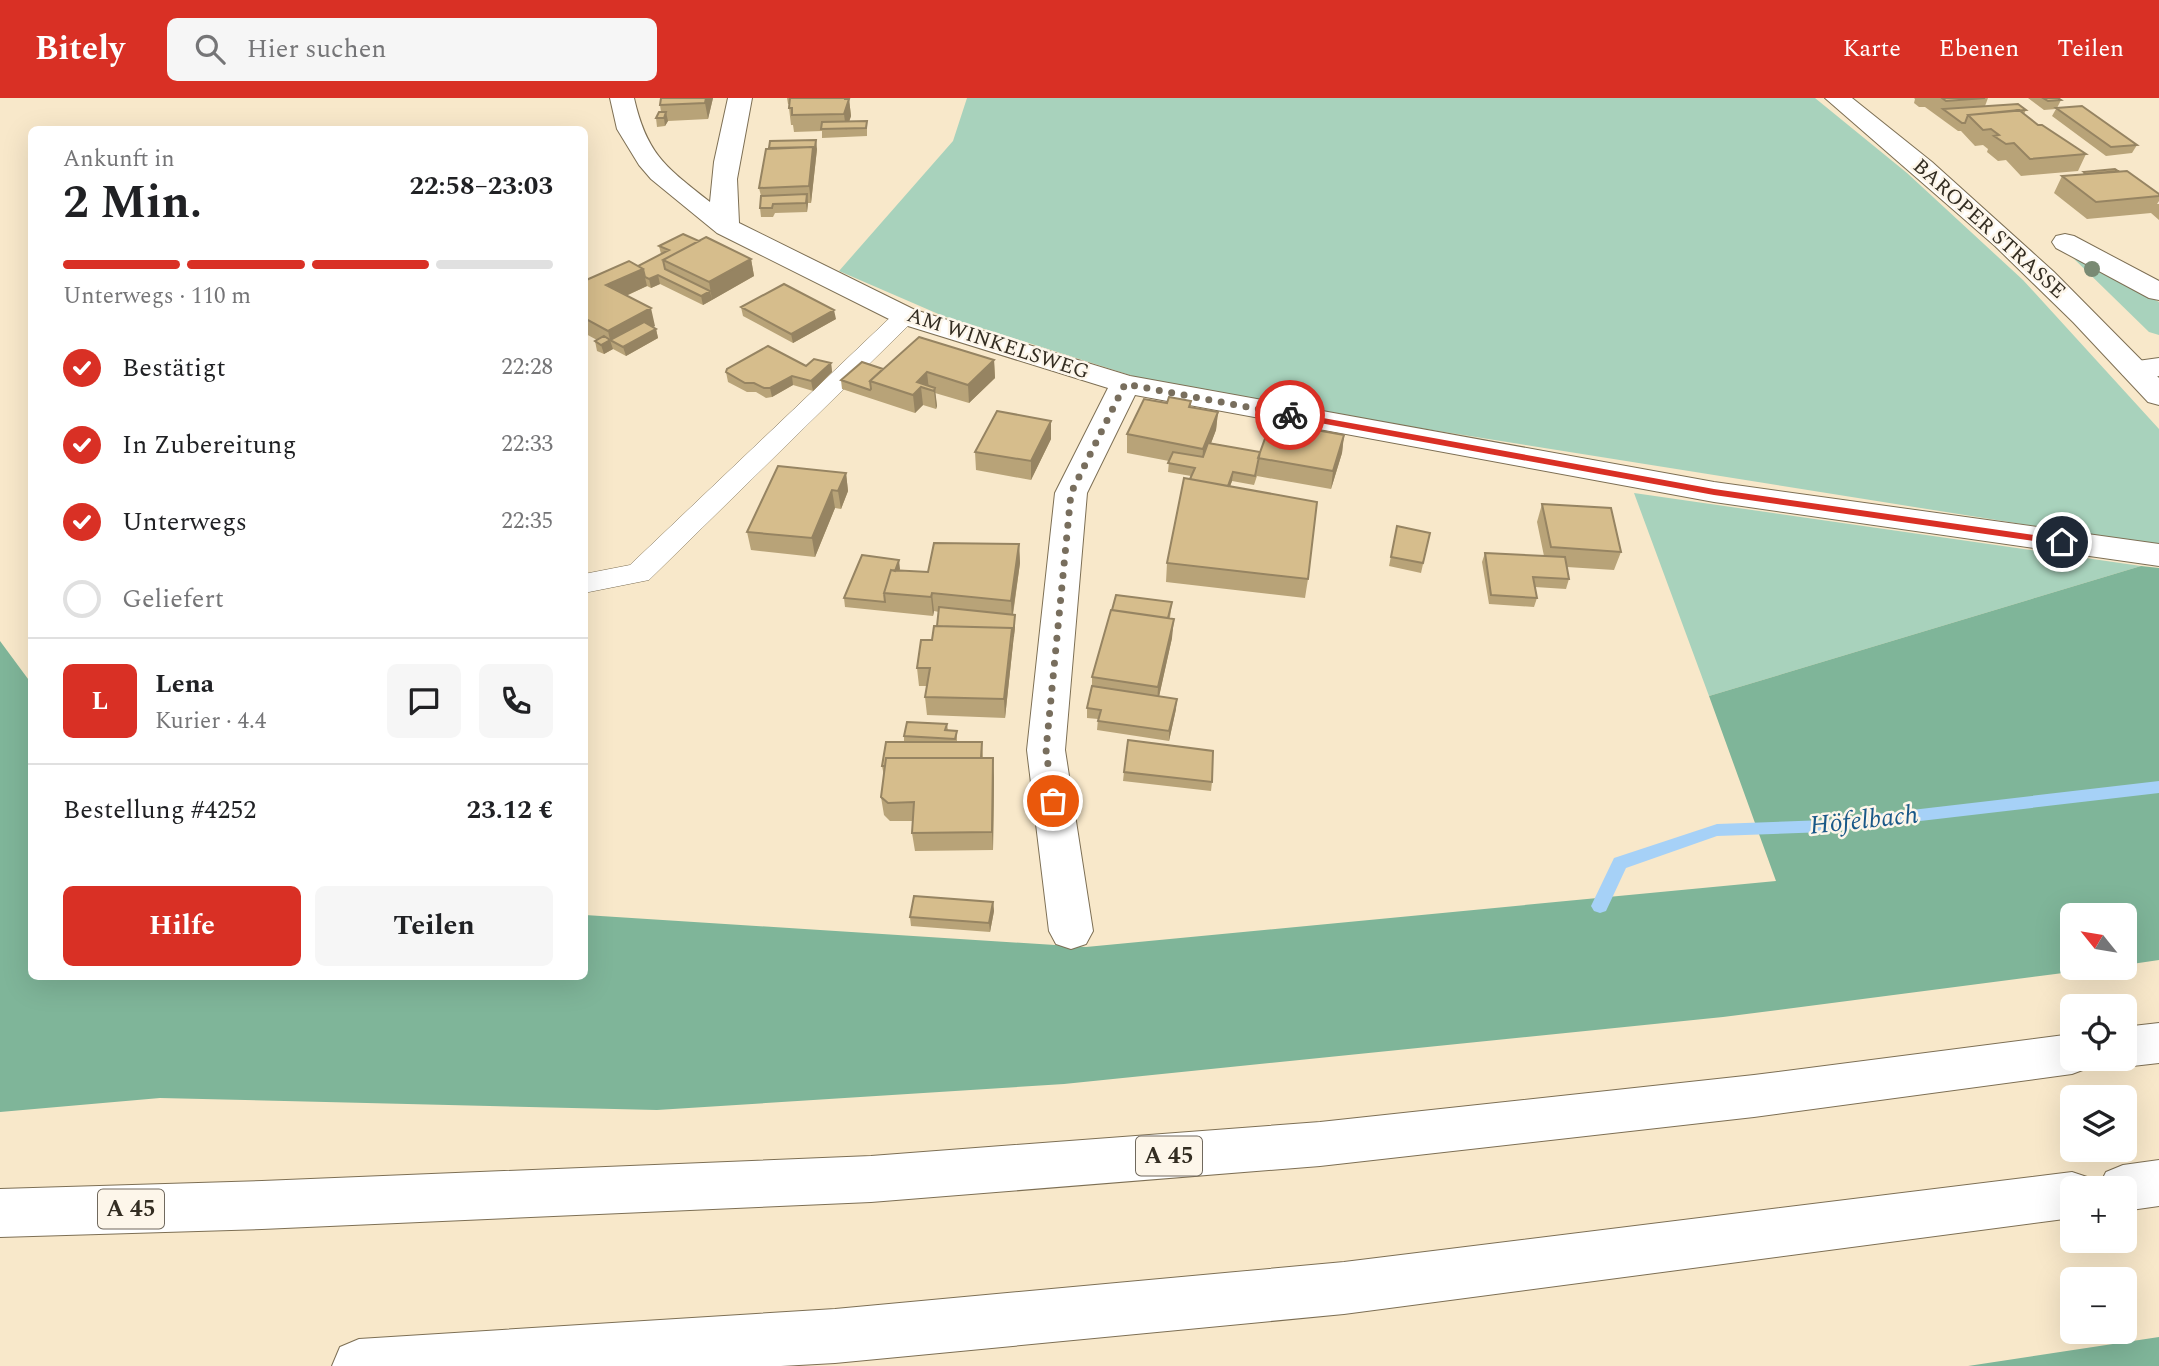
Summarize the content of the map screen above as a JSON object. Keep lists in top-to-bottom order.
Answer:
{
  "streets": {
    "main road": ["BAROPER STRASSE", "AM WINKELSWEG", "A 45"]
  },
  "water": ["Höfelbach"],
  "north": "top left",
  "page": {
    "header": "Bitely",
    "search": "Hier suchen",
    "nav": ["Karte", "Ebenen", "Teilen"],
    "heading": ["2 Min.", "Ankunft in", "22:58–23:03"],
    "panel": [
      "Lena",
      "Kurier · 4.4",
      "Bestellung #4252",
      "23.12 €"
    ],
    "bar": "Unterwegs · 110 m",
    "list": [
      ["Bestätigt", "22:28"],
      ["In Zubereitung", "22:33"],
      ["Unterwegs", "22:35"],
      "Geliefert"
    ],
    "round": "L",
    "buttons": ["Hilfe", "Teilen"],
    "map_buttons": ["+", "−"]
  }
}
